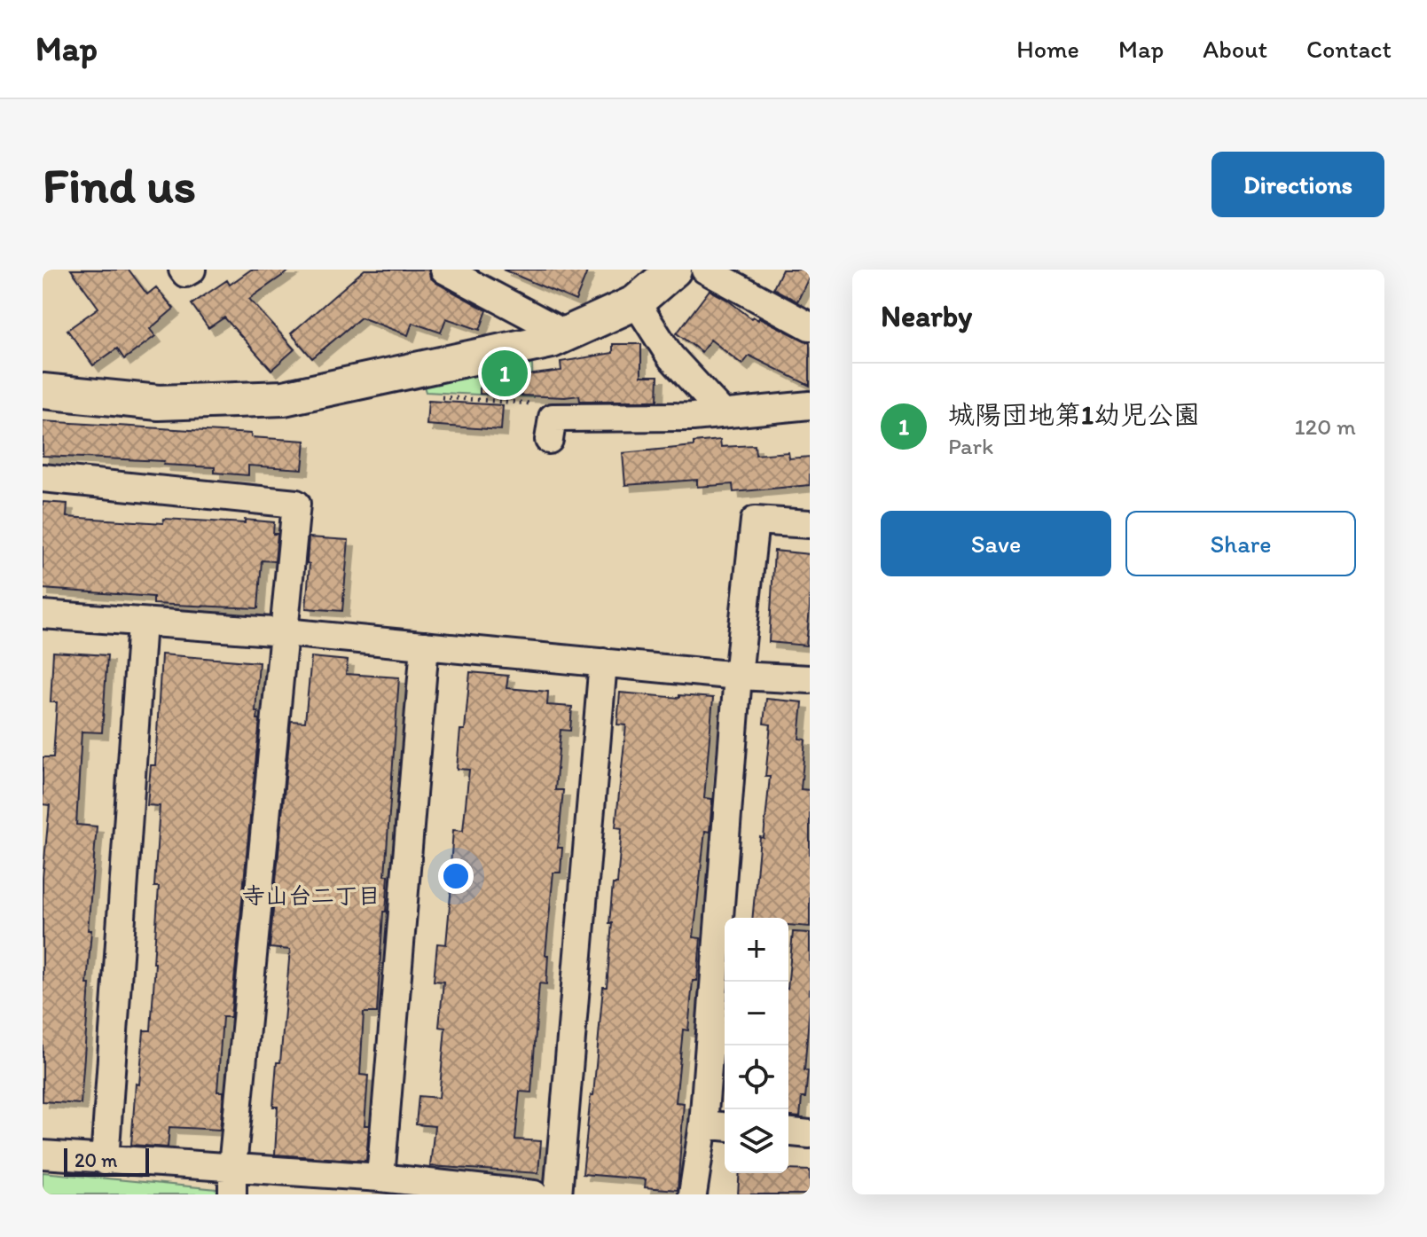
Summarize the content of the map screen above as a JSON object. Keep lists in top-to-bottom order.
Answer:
{
  "districts": ["寺山台二丁目"],
  "scale_bar": "20 m",
  "page": {
    "header": "Map",
    "nav": [
      "Home",
      "Map",
      "About",
      "Contact"
    ],
    "buttons": [
      "Directions",
      ["Save", "Share"]
    ],
    "title": "Find us",
    "heading": "Nearby",
    "pins": "1",
    "list": [
      {
        "mark": "1",
        "name": "城陽団地第1幼児公園",
        "note": "Park",
        "value": "120 m"
      }
    ],
    "map_buttons": ["+", "−"],
    "scale": "20 m"
  }
}
